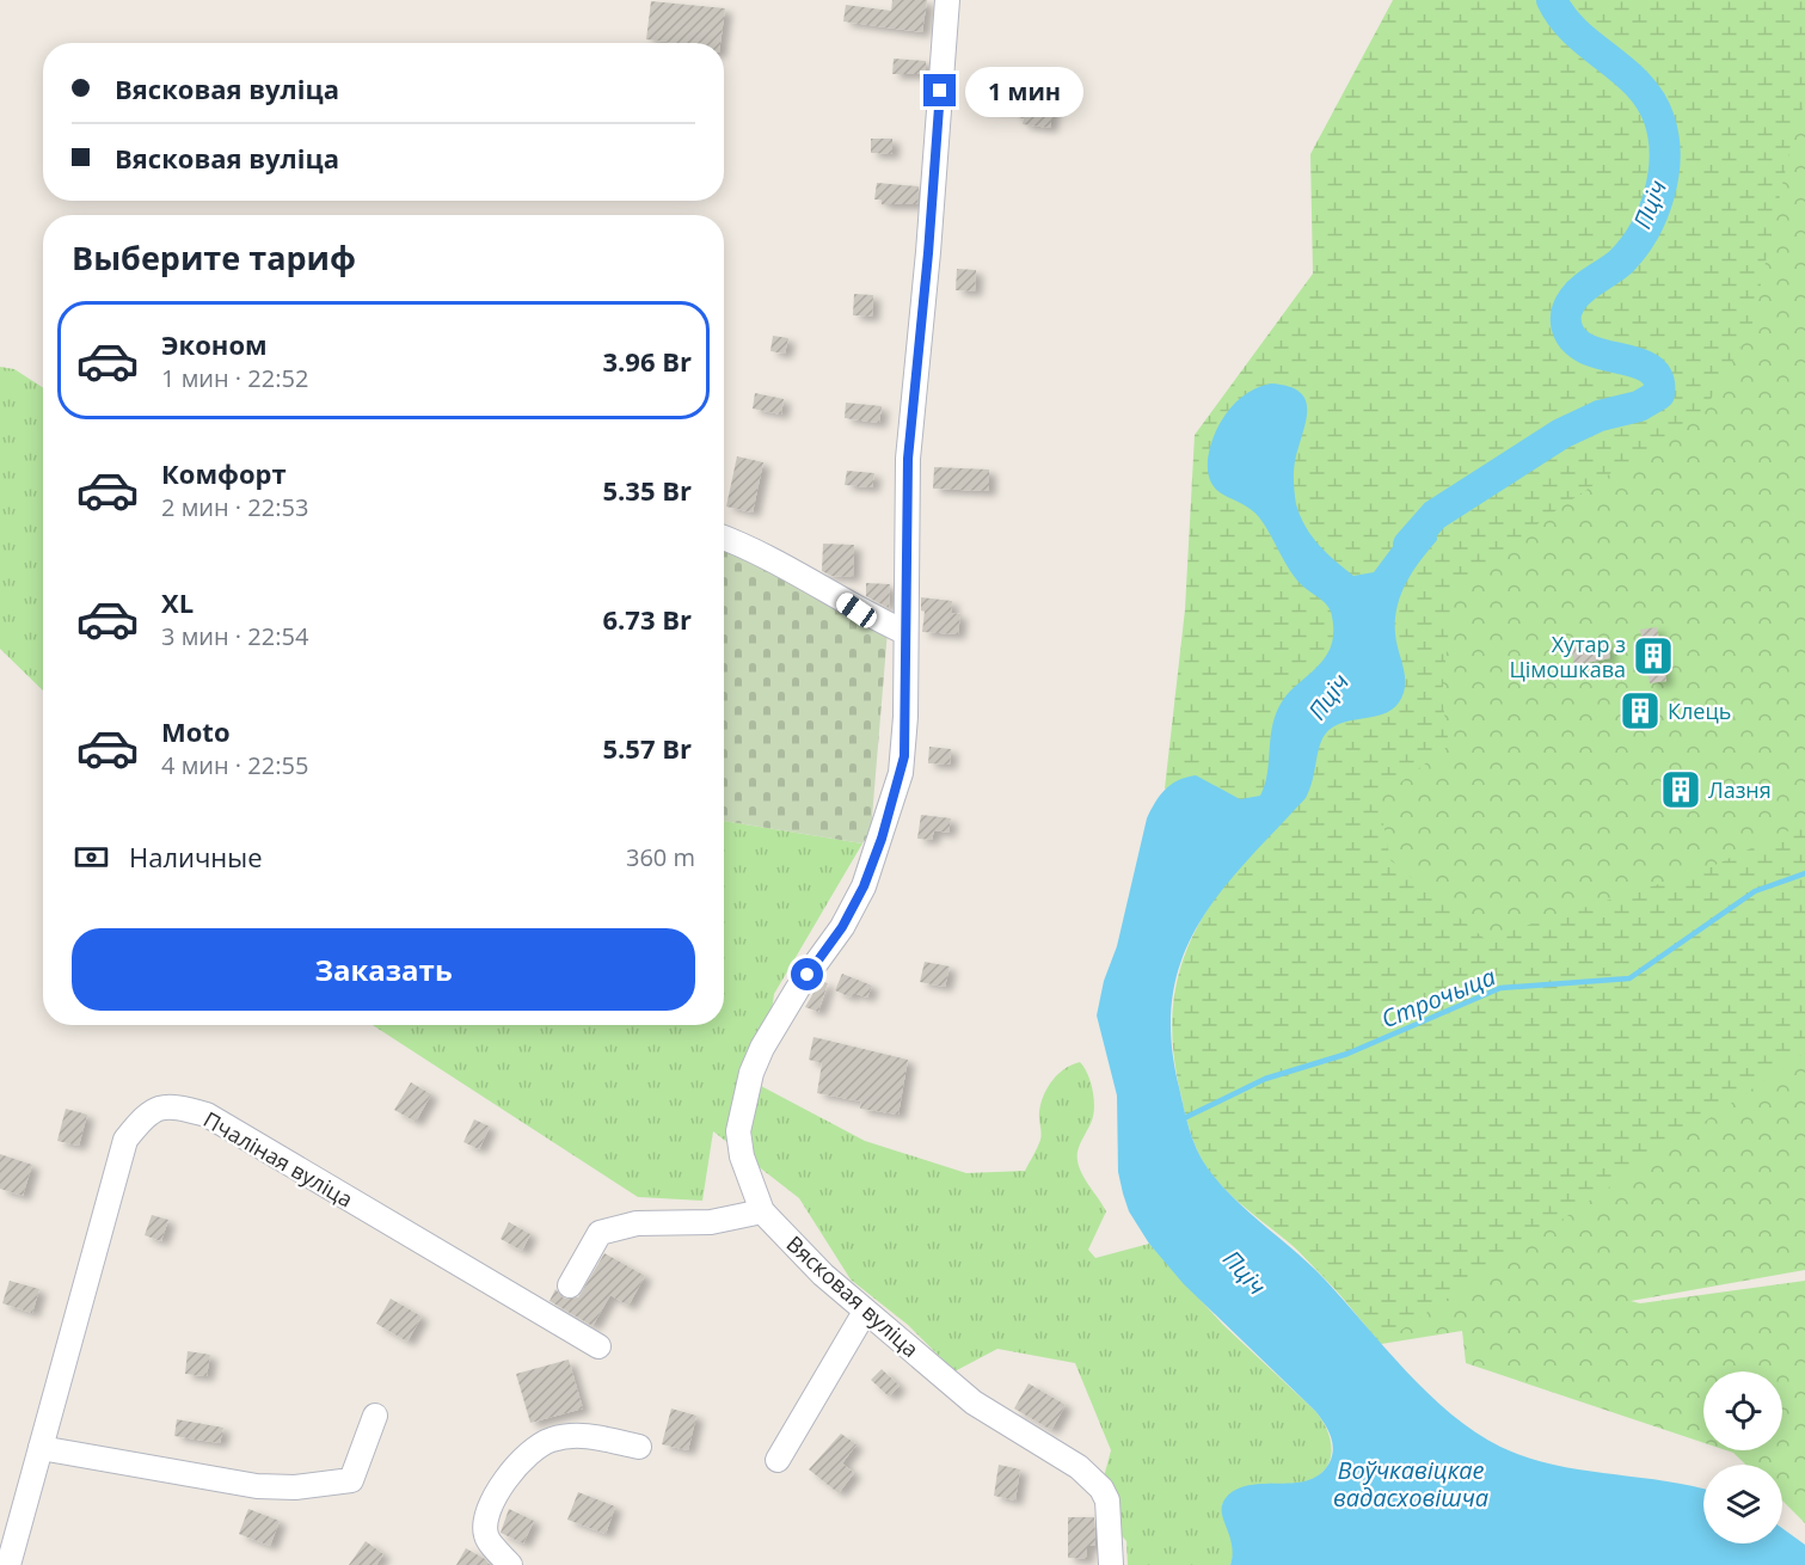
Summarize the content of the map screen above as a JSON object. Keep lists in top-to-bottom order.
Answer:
{
  "streets": {
    "street": ["Пчаліная вуліца", "Вясковая вуліца"]
  },
  "water": ["Пціч", "Строчыца", "Воўчкавіцкае вадасховішча"],
  "places": {
    "building": ["Хутар з Цімошкава", "Клець", "Лазня"]
  },
  "page": {
    "banner": ["Вясковая вуліца", "Вясковая вуліца"],
    "bubble": "1 мин",
    "heading": "Выберите тариф",
    "list": [
      {
        "name": "Эконом",
        "note": "1 мин · 22:52",
        "value": "3.96 Br"
      },
      {
        "name": "Комфорт",
        "note": "2 мин · 22:53",
        "value": "5.35 Br"
      },
      {
        "name": "XL",
        "note": "3 мин · 22:54",
        "value": "6.73 Br"
      },
      {
        "name": "Moto",
        "note": "4 мин · 22:55",
        "value": "5.57 Br"
      }
    ],
    "pay": ["Наличные", "360 m"],
    "buttons": "Заказать"
  }
}
